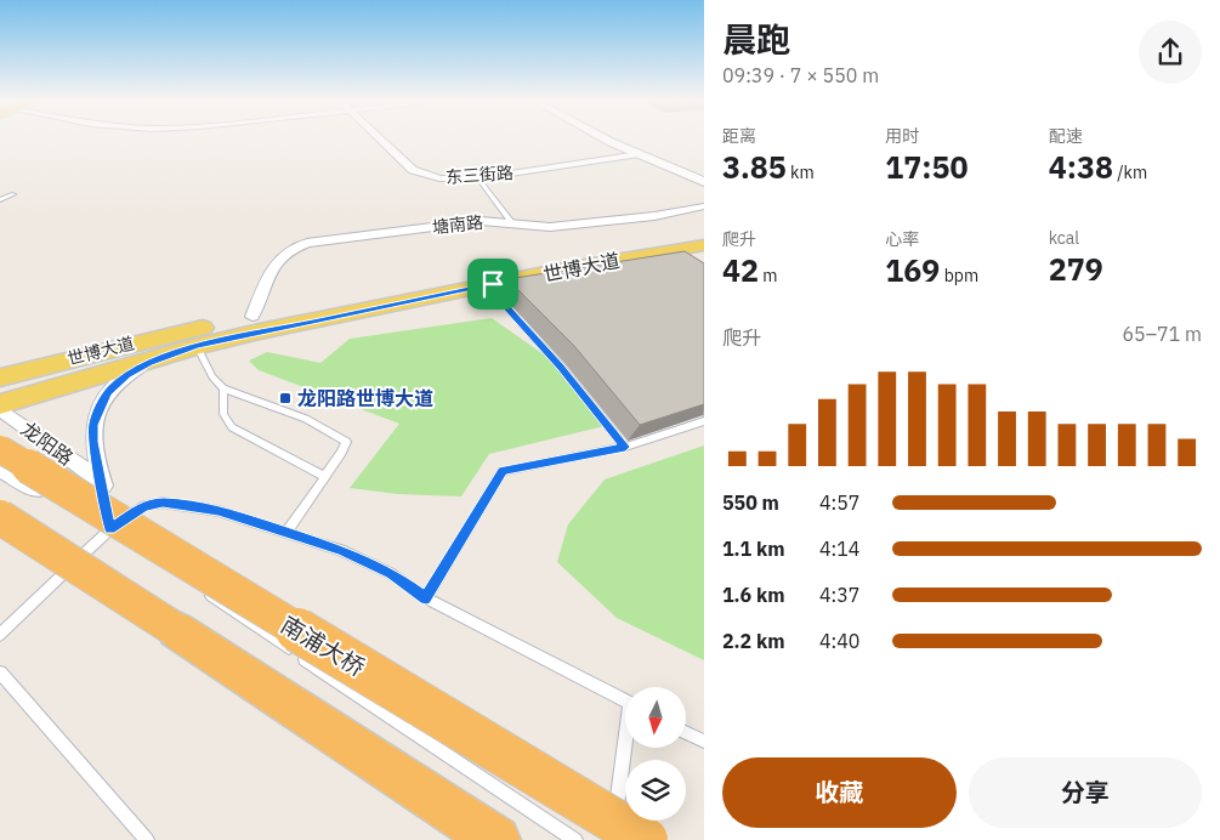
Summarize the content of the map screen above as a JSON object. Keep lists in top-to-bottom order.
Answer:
{
  "streets": {
    "highway": ["南浦大桥"],
    "main road": ["世博大道"],
    "street": ["东三街路", "塘南路", "龙阳路"]
  },
  "crossings": [
    ["塘南路", "世博大道"],
    ["世博大道", "龙阳路"]
  ],
  "places": {
    "transit": ["龙阳路世博大道"]
  },
  "north": "bottom",
  "page": {
    "heading": ["晨跑", "09:39 · 7 × 550 m"],
    "stats": [
      ["距离", "3.85 km"],
      ["用时", "17:50"],
      ["配速", "4:38 /km"],
      ["爬升", "42 m"],
      ["心率", "169 bpm"],
      ["kcal", "279"]
    ],
    "chart": ["爬升", "65–71 m"],
    "list": [
      {
        "name": "550 m",
        "note": "4:57"
      },
      {
        "name": "1.1 km",
        "note": "4:14"
      },
      {
        "name": "1.6 km",
        "note": "4:37"
      },
      {
        "name": "2.2 km",
        "note": "4:40"
      }
    ],
    "buttons": ["收藏", "分享"]
  }
}
